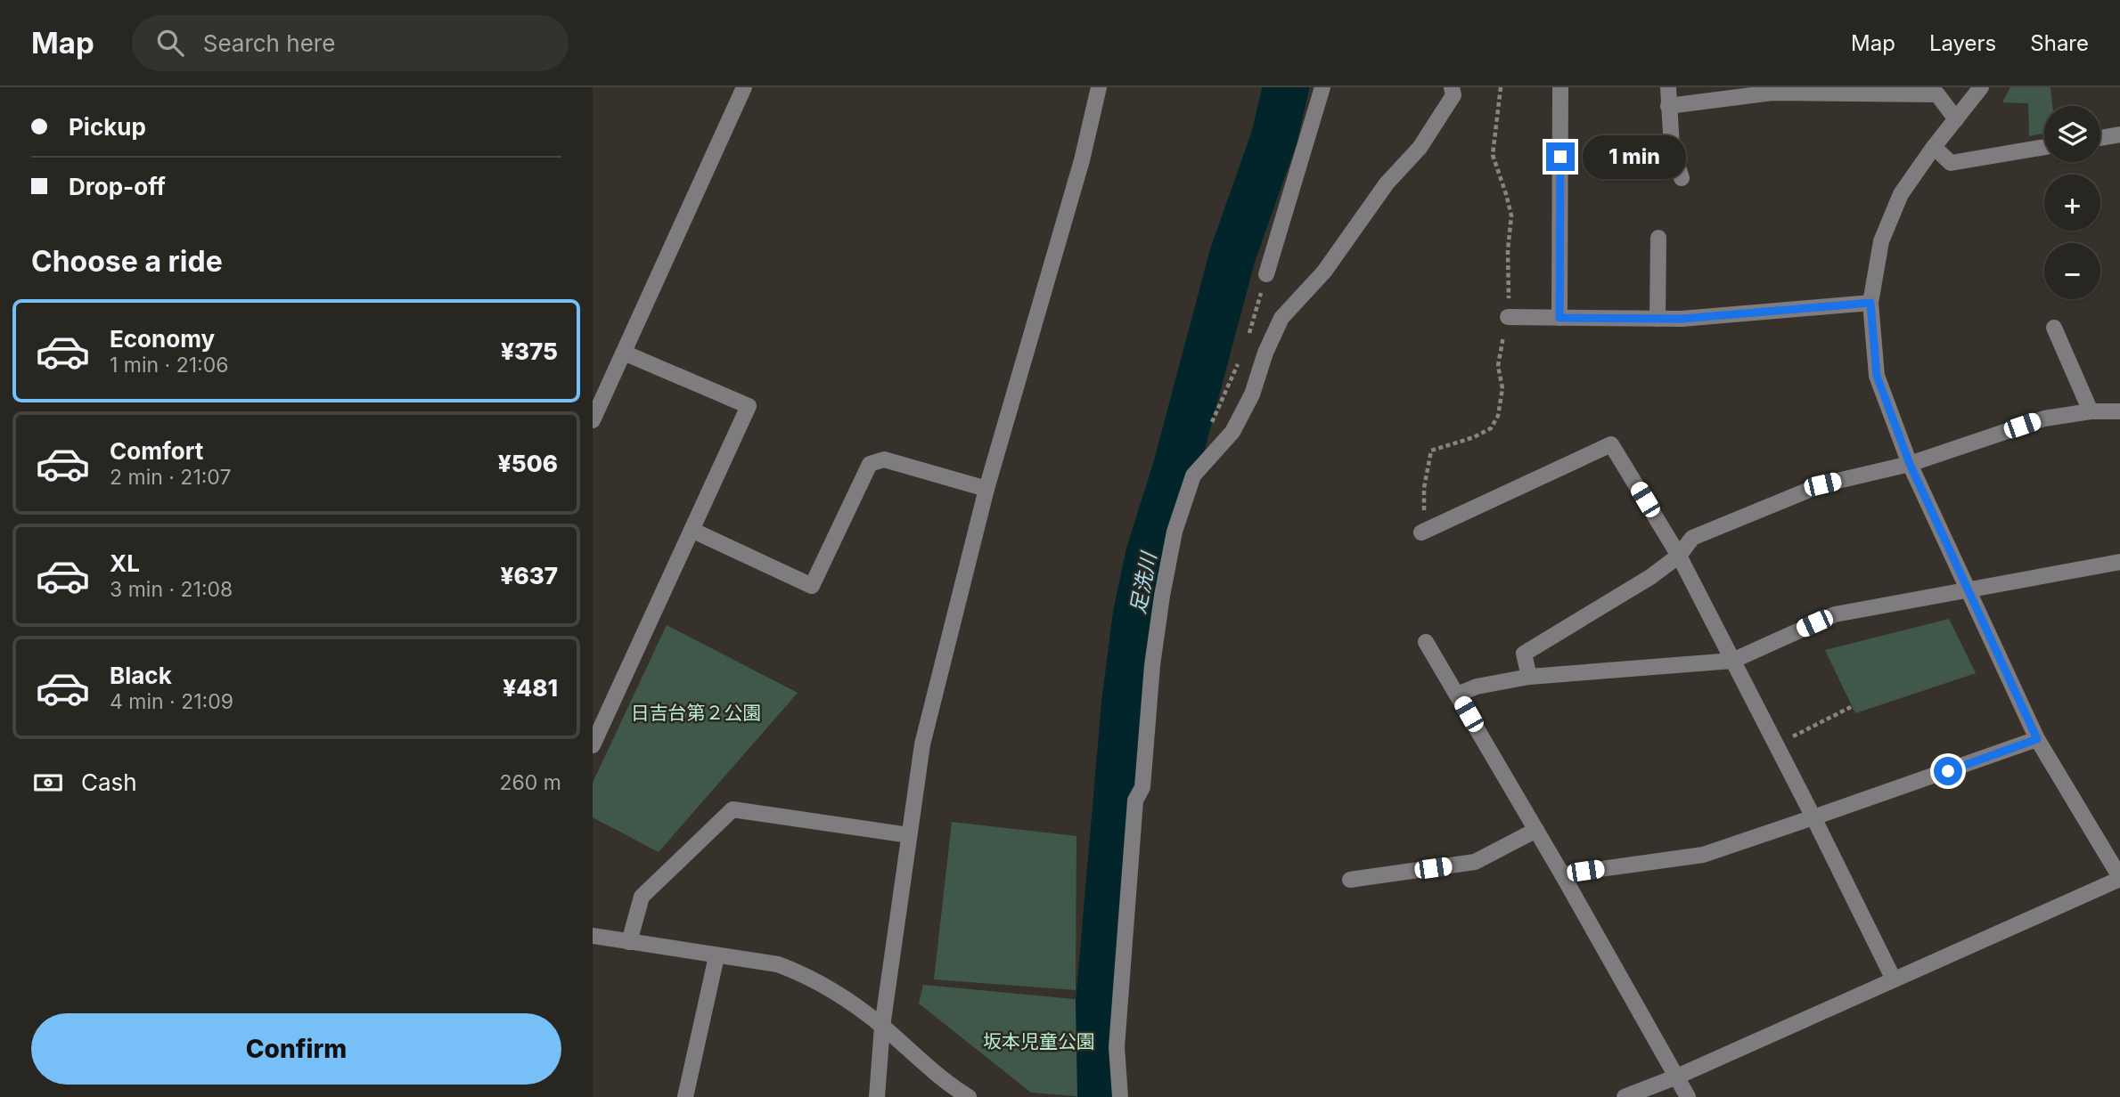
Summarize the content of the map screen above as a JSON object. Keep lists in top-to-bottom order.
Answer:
{
  "water": ["足洗川"],
  "parks": ["日吉台第２公園", "坂本児童公園"],
  "page": {
    "header": "Map",
    "search": "Search here",
    "nav": ["Map", "Layers", "Share"],
    "banner": ["Pickup", "Drop-off"],
    "map_buttons": ["+", "−"],
    "bubble": "1 min",
    "heading": "Choose a ride",
    "list": [
      {
        "name": "Economy",
        "note": "1 min · 21:06",
        "value": "¥375"
      },
      {
        "name": "Comfort",
        "note": "2 min · 21:07",
        "value": "¥506"
      },
      {
        "name": "XL",
        "note": "3 min · 21:08",
        "value": "¥637"
      },
      {
        "name": "Black",
        "note": "4 min · 21:09",
        "value": "¥481"
      }
    ],
    "pay": ["Cash", "260 m"],
    "buttons": "Confirm"
  }
}
